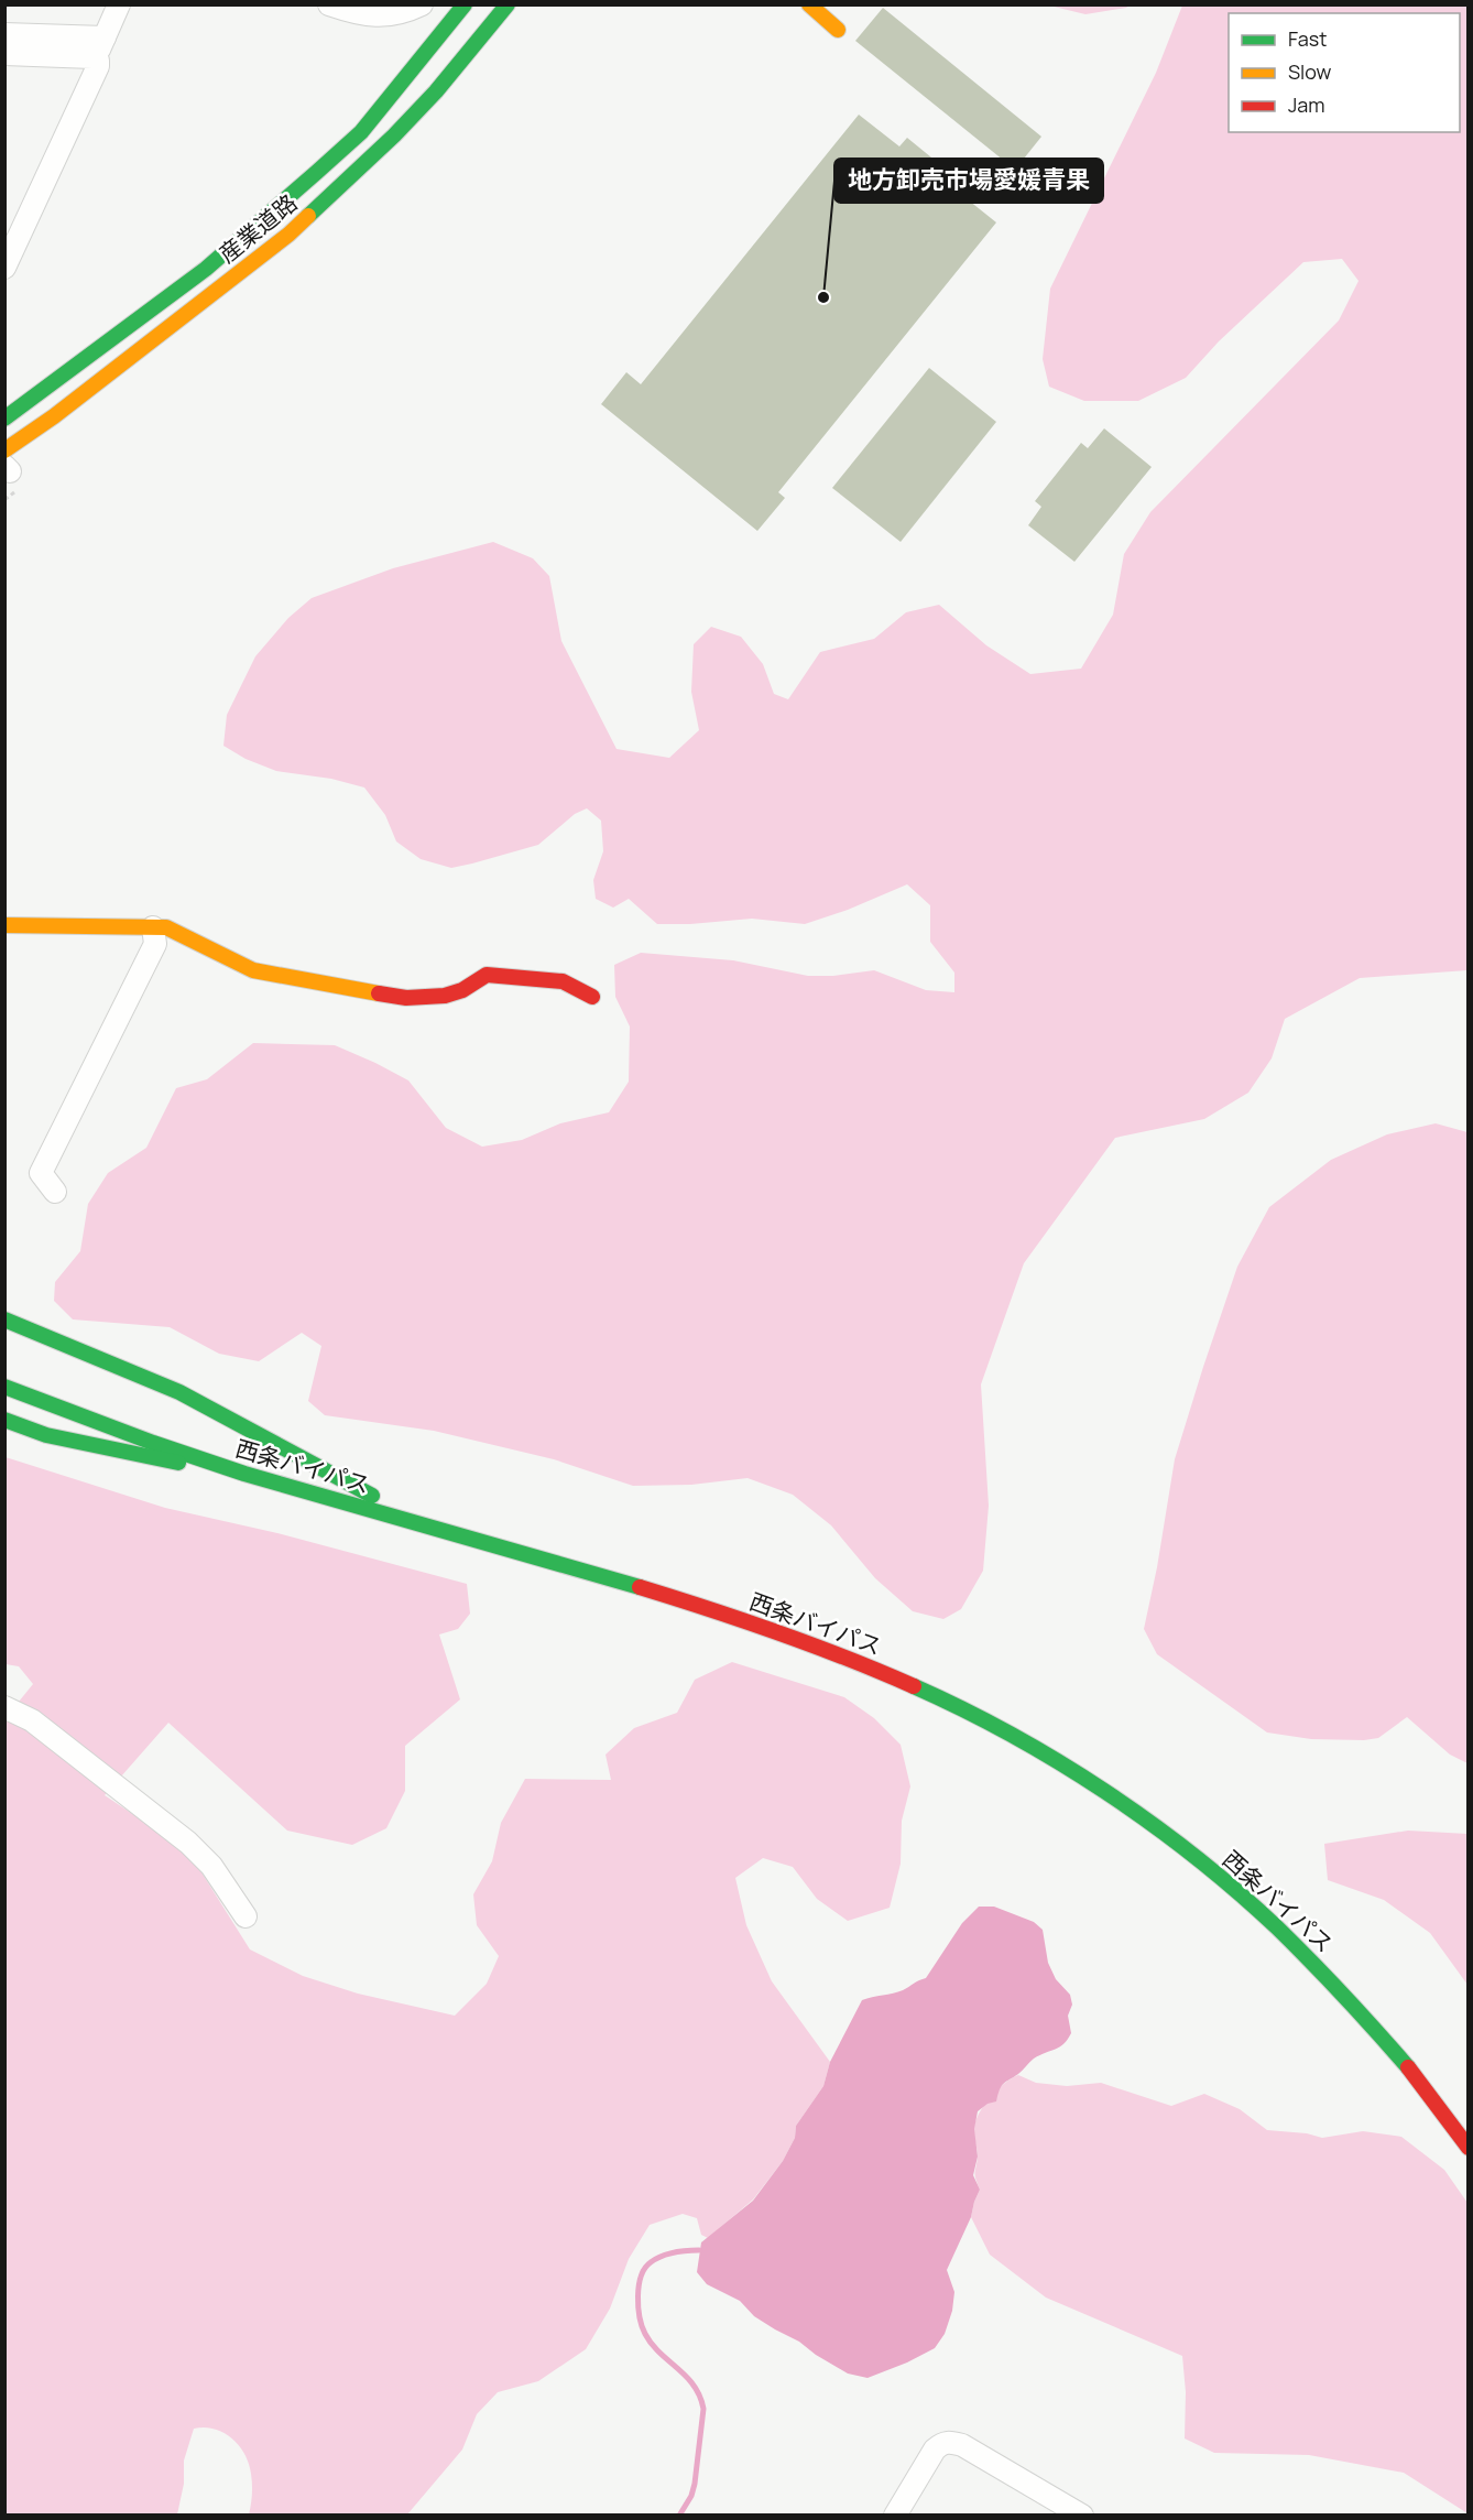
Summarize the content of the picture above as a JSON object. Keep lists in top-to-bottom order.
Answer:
{
  "streets": {
    "main road": ["産業道路", "西条バイパス"]
  },
  "places": ["地方卸売市場愛媛青果"],
  "legend": ["Fast", "Slow", "Jam"]
}
